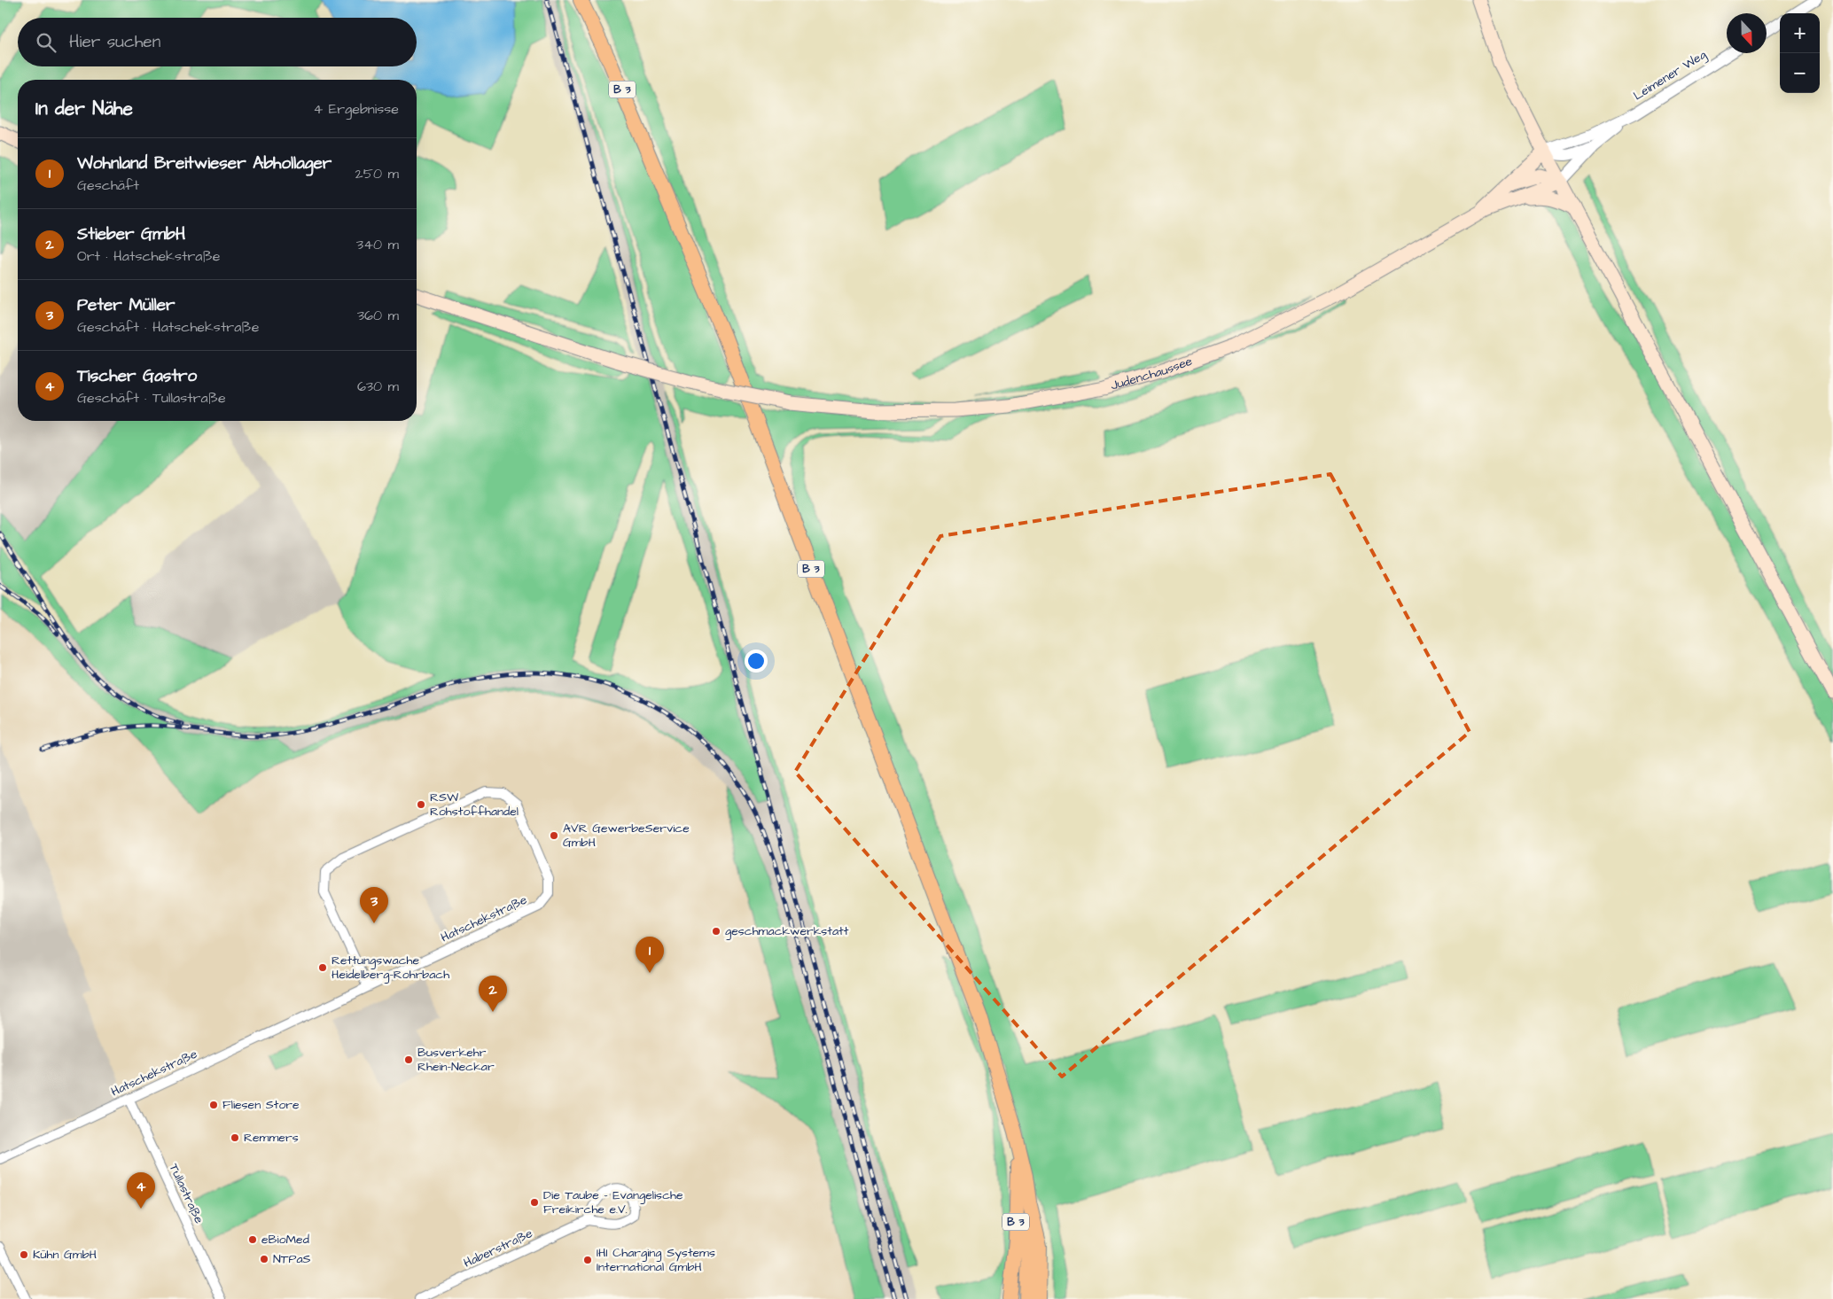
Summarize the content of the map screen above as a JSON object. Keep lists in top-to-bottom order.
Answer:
{
  "streets": {
    "main road": ["B 3", "Judenchaussee"],
    "street": [
      "Leimener Weg",
      "Hatschekstraße",
      "Tullastraße",
      "Haberstraße"
    ]
  },
  "crossings": [
    ["Leimener Weg", "Judenchaussee"],
    ["Hatschekstraße", "Tullastraße"]
  ],
  "places": [
    "RSW Rohstoffhandel",
    "AVR GewerbeService GmbH",
    "geschmackwerkstatt",
    "Rettungswache Heidelberg-Rohrbach",
    "Busverkehr Rhein-Neckar",
    "Fliesen Store",
    "Remmers",
    "Die Taube - Evangelische Freikirche e.V.",
    "eBioMed",
    "Kühn GmbH",
    "NTPaS",
    "IHI Charging Systems International GmbH"
  ],
  "north": "bottom",
  "page": {
    "map_buttons": ["+", "−"],
    "search": "Hier suchen",
    "heading": ["In der Nähe", "4 Ergebnisse"],
    "list": [
      {
        "mark": "1",
        "name": "Wohnland Breitwieser Abhollager",
        "note": "Geschäft",
        "value": "250 m"
      },
      {
        "mark": "2",
        "name": "Stieber GmbH",
        "note": "Ort · Hatschekstraße",
        "value": "340 m"
      },
      {
        "mark": "3",
        "name": "Peter Müller",
        "note": "Geschäft · Hatschekstraße",
        "value": "360 m"
      },
      {
        "mark": "4",
        "name": "Tischer Gastro",
        "note": "Geschäft · Tullastraße",
        "value": "630 m"
      }
    ],
    "pins": [
      "3",
      "1",
      "2",
      "4"
    ]
  }
}
